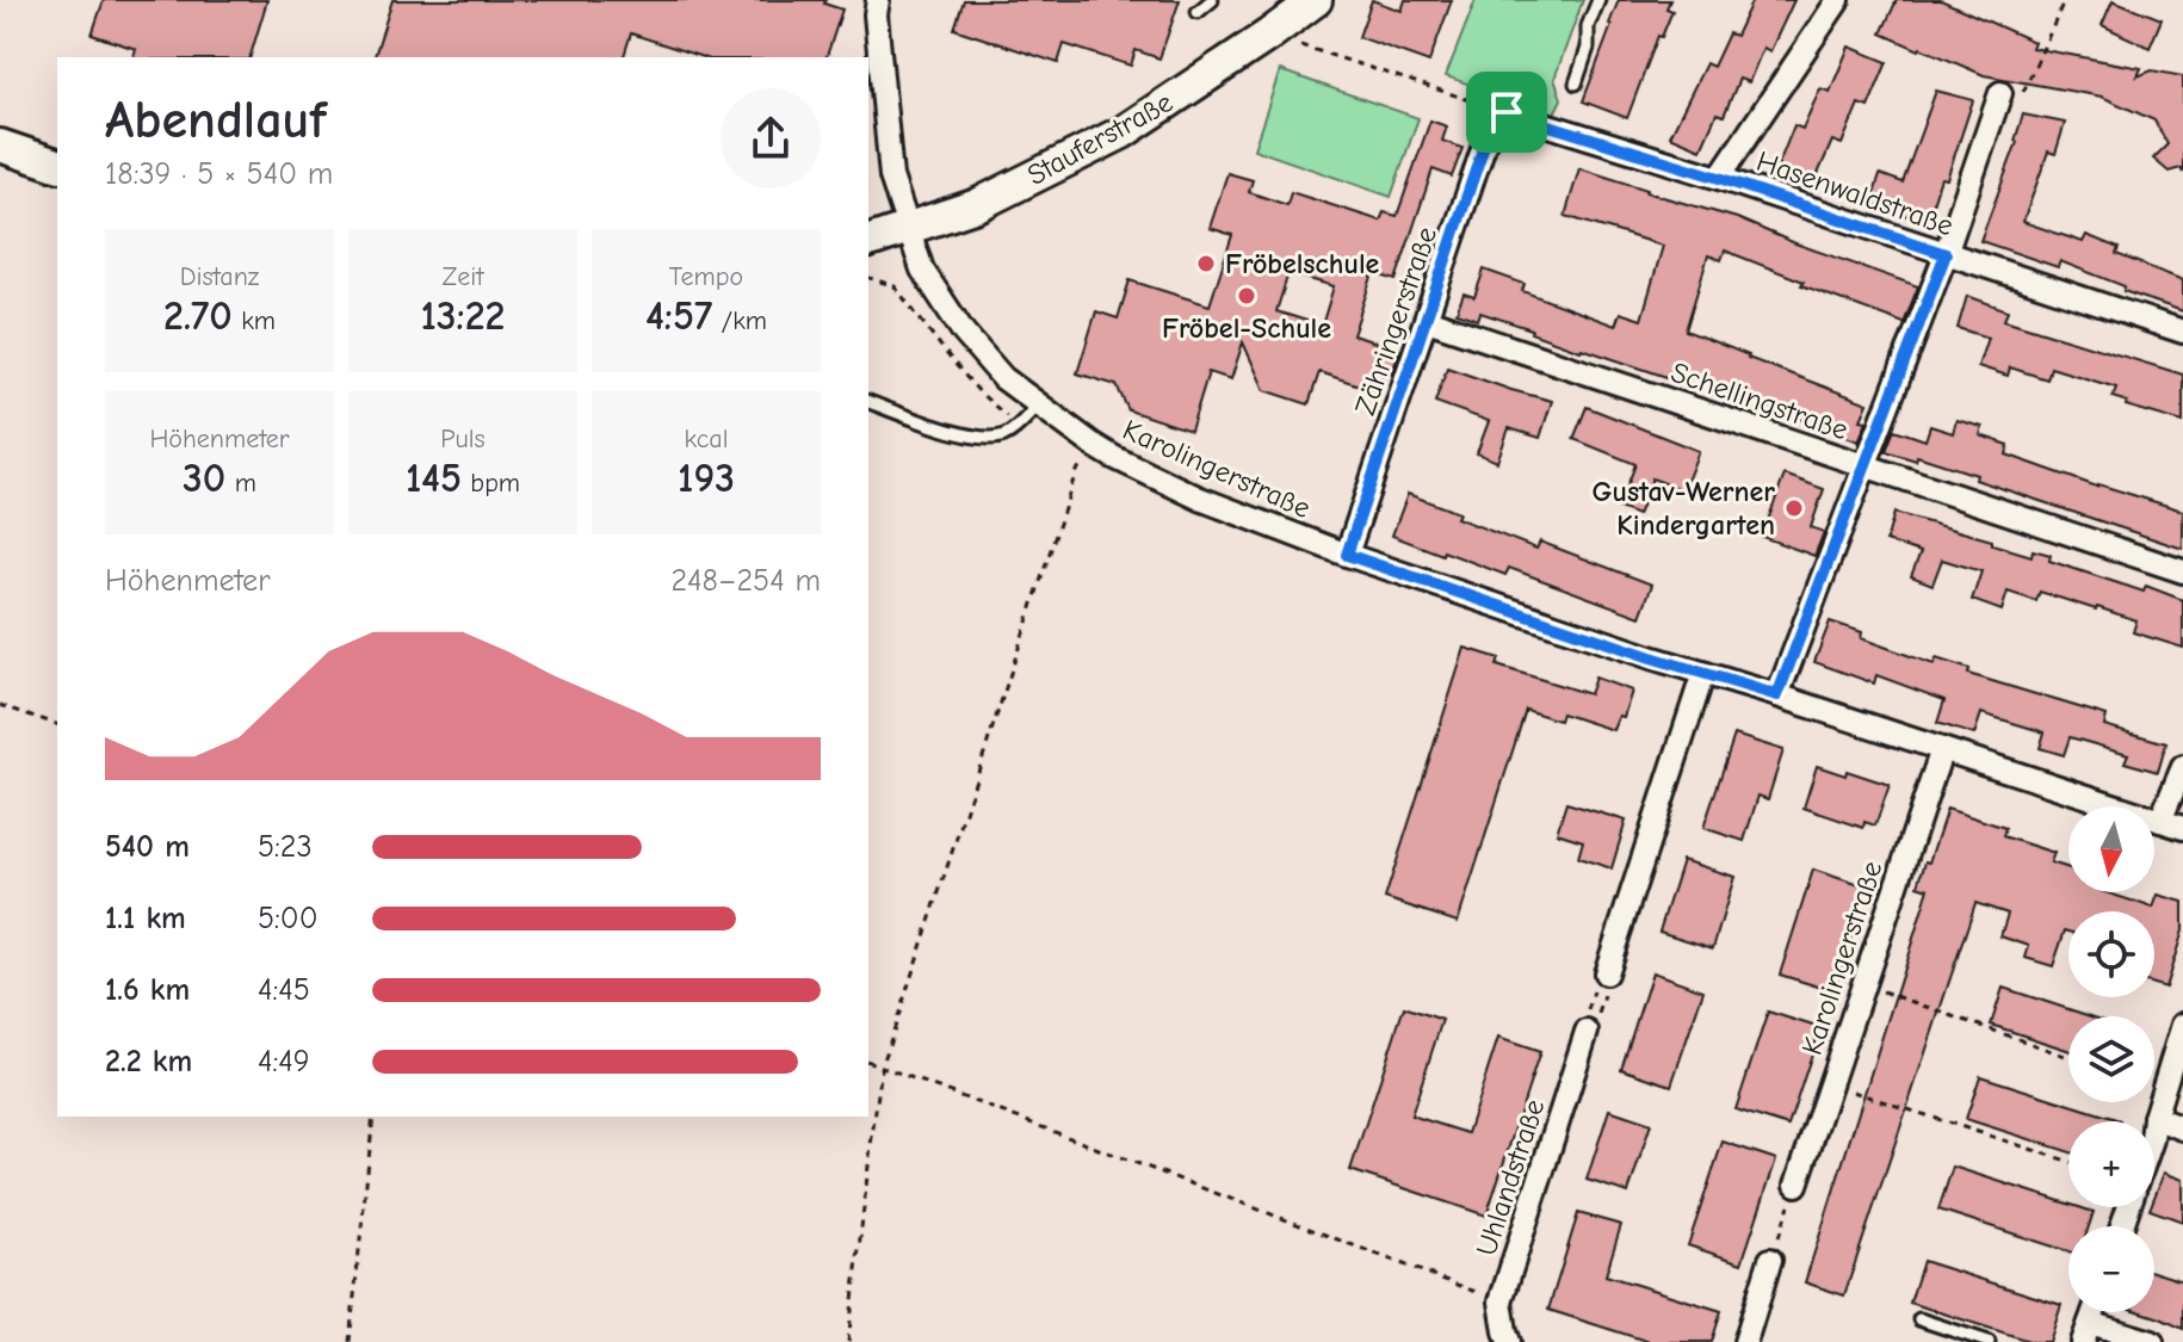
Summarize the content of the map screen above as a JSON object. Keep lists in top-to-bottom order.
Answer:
{
  "streets": {
    "main road": ["Stauferstraße"],
    "street": [
      "Hasenwaldstraße",
      "Zähringerstraße",
      "Schellingstraße",
      "Karolingerstraße",
      "Uhlandstraße"
    ]
  },
  "crossings": [
    ["Stauferstraße", "Karolingerstraße"],
    ["Hasenwaldstraße", "Zähringerstraße"],
    ["Zähringerstraße", "Schellingstraße"],
    ["Zähringerstraße", "Karolingerstraße"]
  ],
  "places": ["Fröbelschule", "Fröbel-Schule", "Gustav-Werner Kindergarten"],
  "north": "bottom",
  "page": {
    "heading": ["Abendlauf", "18:39 · 5 × 540 m"],
    "stats": [
      ["Distanz", "2.70 km"],
      ["Zeit", "13:22"],
      ["Tempo", "4:57 /km"],
      ["Höhenmeter", "30 m"],
      ["Puls", "145 bpm"],
      ["kcal", "193"]
    ],
    "chart": ["Höhenmeter", "248–254 m"],
    "map_buttons": ["+", "−"],
    "list": [
      {
        "name": "540 m",
        "note": "5:23"
      },
      {
        "name": "1.1 km",
        "note": "5:00"
      },
      {
        "name": "1.6 km",
        "note": "4:45"
      },
      {
        "name": "2.2 km",
        "note": "4:49"
      }
    ]
  }
}
